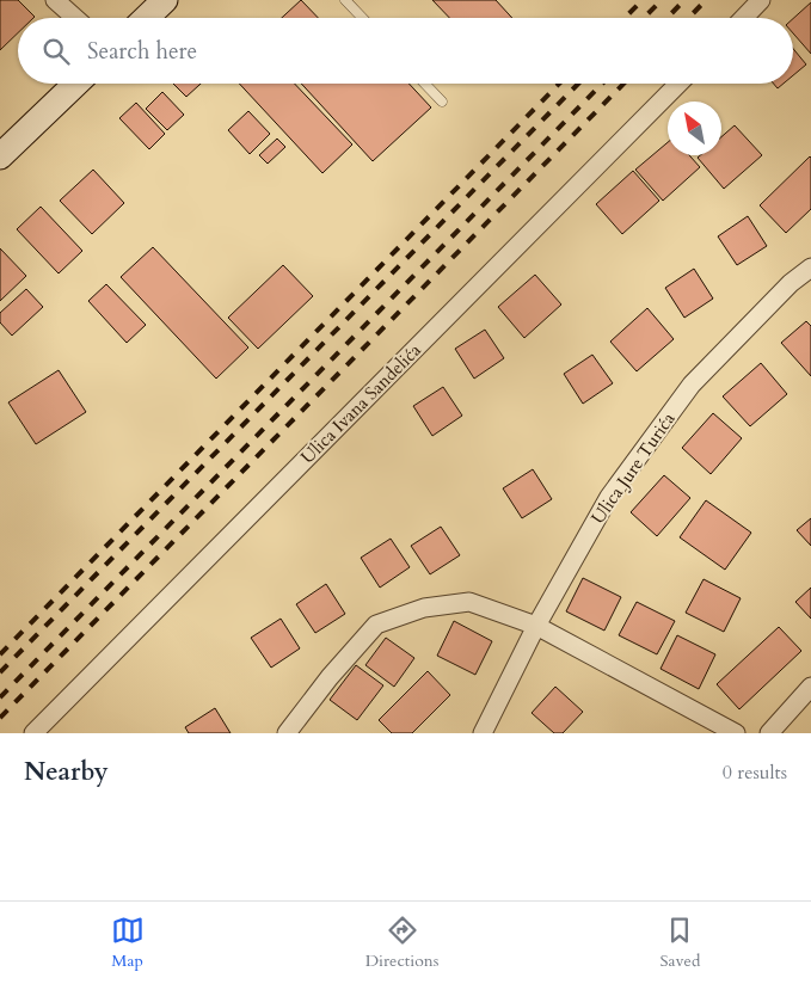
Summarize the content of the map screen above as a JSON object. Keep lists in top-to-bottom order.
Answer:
{
  "streets": {
    "street": ["Ulica Ivana Sandelića", "Ulica Jure Turića"]
  },
  "north": "top left",
  "page": {
    "search": "Search here",
    "heading": ["Nearby", "0 results"],
    "nav": ["Map", "Directions", "Saved"]
  }
}
